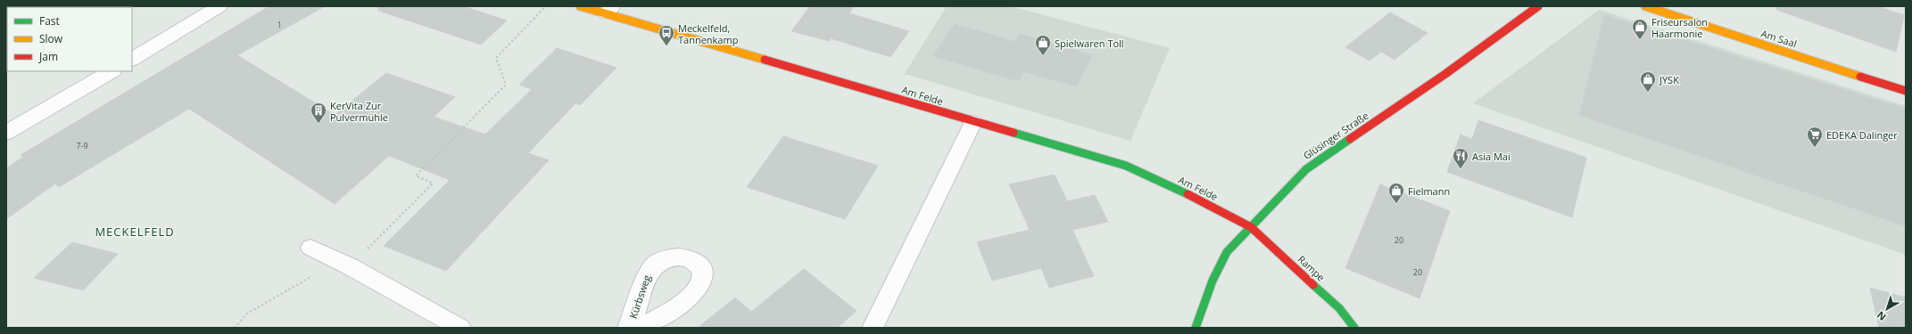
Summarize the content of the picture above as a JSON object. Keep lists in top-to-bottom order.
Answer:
{
  "streets": {
    "street": [
      "Am Saal",
      "Am Felde",
      "Glüsinger Straße",
      "Rampe",
      "Kürbsweg"
    ]
  },
  "crossings": [
    ["Am Felde", "Glüsinger Straße"],
    ["Am Felde", "Rampe"],
    ["Glüsinger Straße", "Rampe"]
  ],
  "districts": ["MECKELFELD"],
  "places": {
    "shop": [
      "Friseursalon Haarmonie",
      "Spielwaren Toll",
      "JYSK",
      "Fielmann"
    ],
    "bus stop": ["Meckelfeld, Tannenkamp"],
    "building": ["KerVita Zur Pulvermühle"],
    "supermarket": ["EDEKA Dalinger"],
    "restaurant": ["Asia Mai"]
  },
  "house_numbers": [
    "1",
    "7-9",
    "20",
    "20"
  ],
  "legend": ["Fast", "Slow", "Jam"],
  "north": "bottom left"
}
